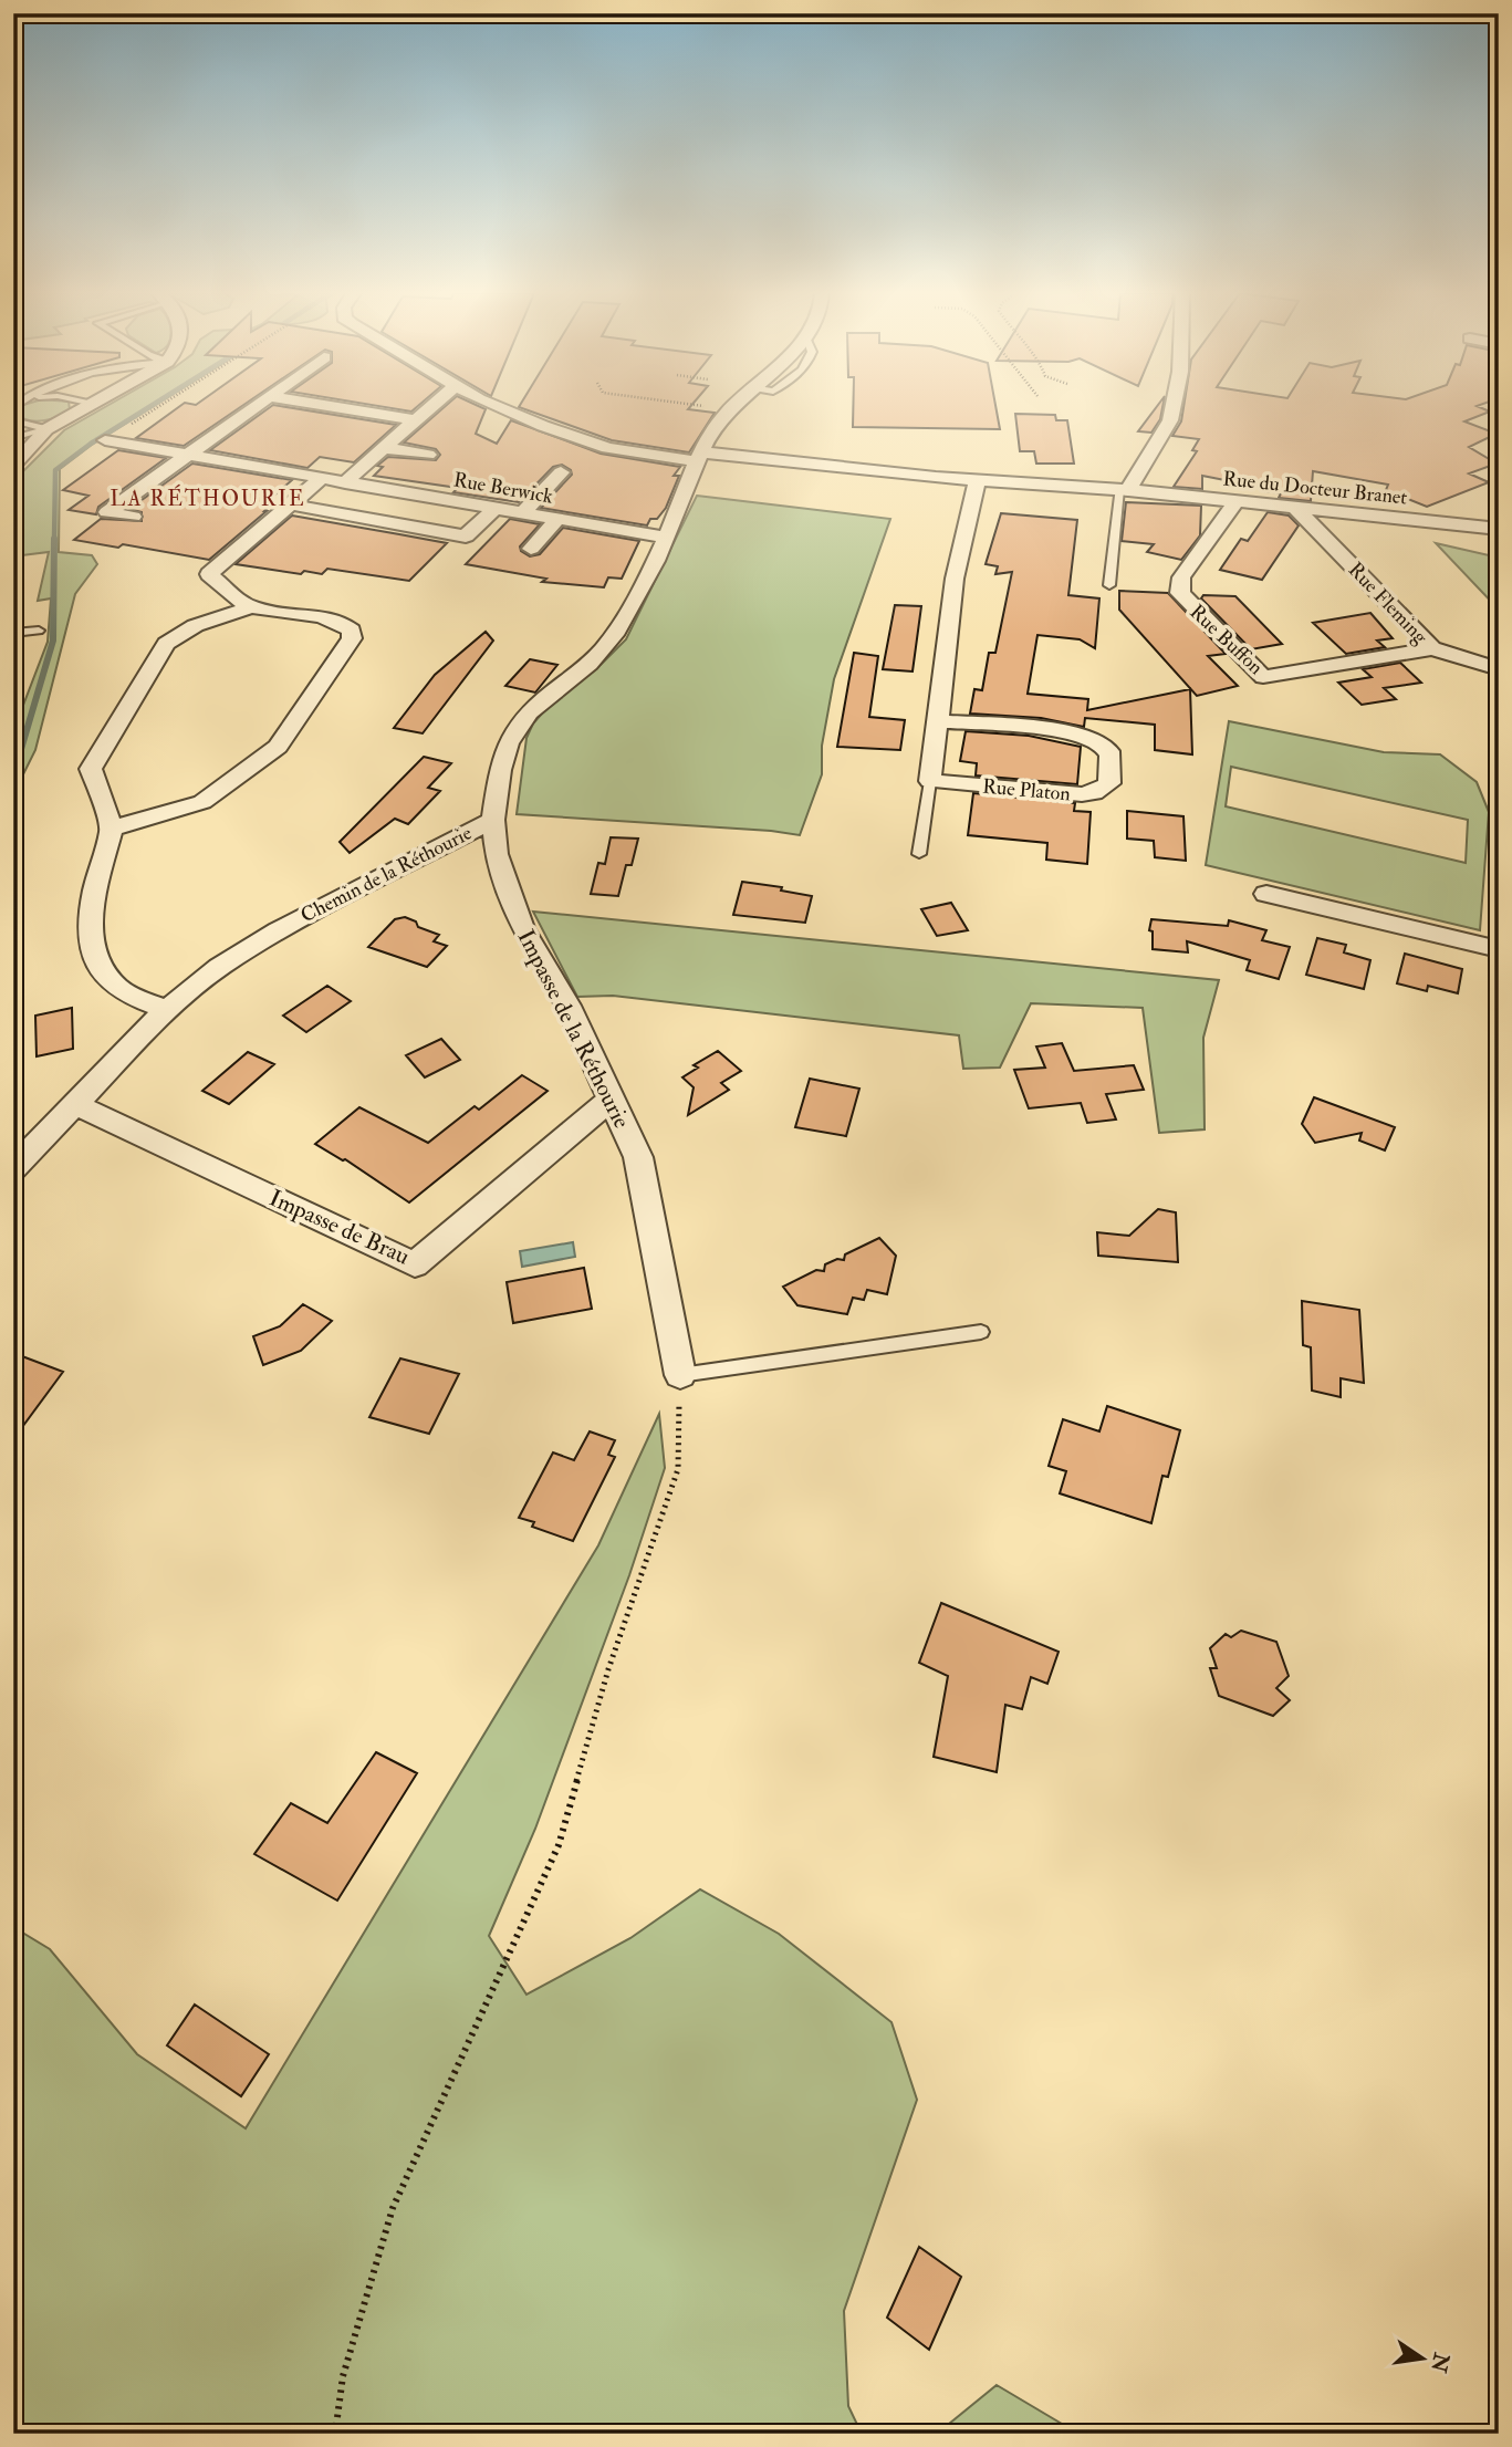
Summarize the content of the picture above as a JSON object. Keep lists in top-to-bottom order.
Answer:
{
  "streets": {
    "street": [
      "Rue Berwick",
      "Rue du Docteur Branet",
      "Rue Fleming",
      "Rue Buffon",
      "Rue Platon",
      "Chemin de la Réthourie",
      "Impasse de la Réthourie",
      "Impasse de Brau"
    ]
  },
  "crossings": [
    ["Rue Berwick", "Chemin de la Réthourie"],
    ["Rue du Docteur Branet", "Rue Fleming"],
    ["Rue du Docteur Branet", "Rue Buffon"],
    ["Rue du Docteur Branet", "Chemin de la Réthourie"],
    ["Rue Fleming", "Rue Buffon"],
    ["Chemin de la Réthourie", "Impasse de la Réthourie"],
    ["Chemin de la Réthourie", "Impasse de Brau"],
    ["Impasse de la Réthourie", "Impasse de Brau"]
  ],
  "districts": ["LA RÉTHOURIE"],
  "north": "right"
}
